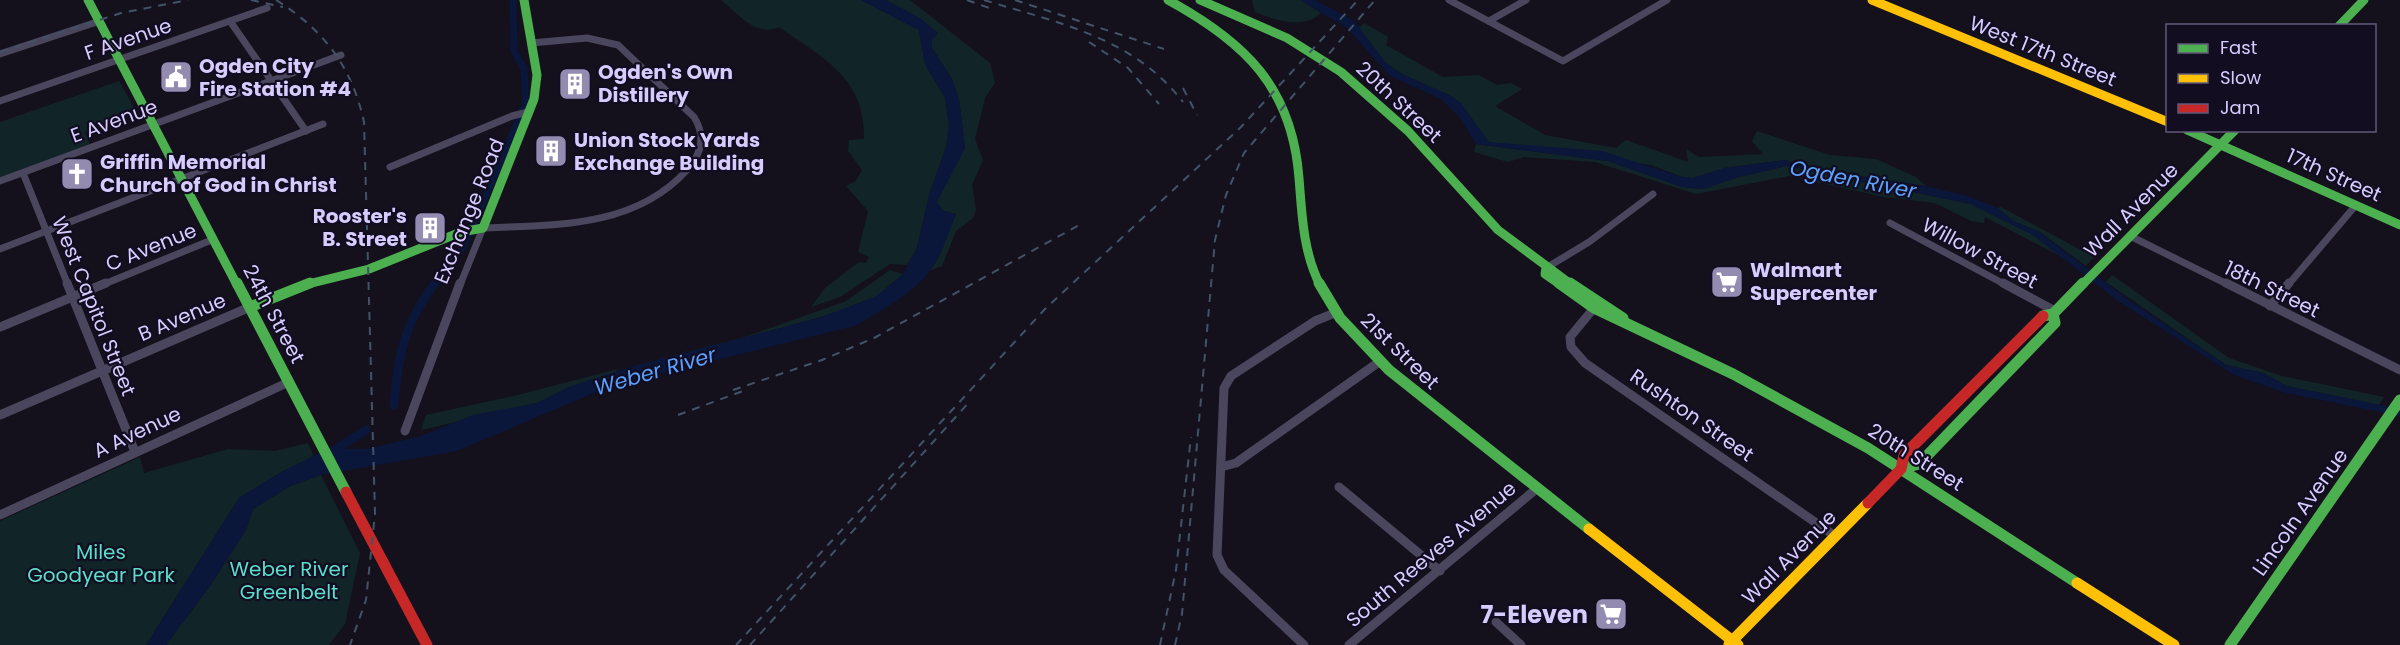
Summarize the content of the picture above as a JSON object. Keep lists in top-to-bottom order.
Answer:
{
  "streets": {
    "main road": [
      "West 17th Street",
      "20th Street",
      "17th Street",
      "Wall Avenue",
      "Exchange Road",
      "24th Street",
      "B Avenue",
      "21st Street",
      "Lincoln Avenue"
    ],
    "street": [
      "F Avenue",
      "E Avenue",
      "C Avenue",
      "Willow Street",
      "18th Street",
      "West Capitol Street",
      "Rushton Street",
      "A Avenue",
      "South Reeves Avenue"
    ]
  },
  "crossings": [
    ["F Avenue", "24th Street"],
    ["20th Street", "Wall Avenue"],
    ["20th Street", "Rushton Street"],
    ["E Avenue", "West Capitol Street"],
    ["E Avenue", "24th Street"],
    ["17th Street", "Wall Avenue"],
    ["Wall Avenue", "Willow Street"],
    ["Wall Avenue", "18th Street"],
    ["Wall Avenue", "21st Street"],
    ["Wall Avenue", "Rushton Street"],
    ["Exchange Road", "B Avenue"],
    ["C Avenue", "West Capitol Street"],
    ["C Avenue", "24th Street"],
    ["West Capitol Street", "B Avenue"],
    ["West Capitol Street", "A Avenue"],
    ["24th Street", "B Avenue"],
    ["24th Street", "A Avenue"],
    ["21st Street", "South Reeves Avenue"]
  ],
  "water": ["Ogden River", "Weber River"],
  "parks": ["Miles Goodyear Park", "Weber River Greenbelt"],
  "places": {
    "public building": ["Ogden City Fire Station #4"],
    "building": ["Ogden's Own Distillery", "Union Stock Yards Exchange Building", "Rooster's B. Street"],
    "church": ["Griffin Memorial Church of God in Christ"],
    "supermarket": ["Walmart Supercenter", "7-Eleven"]
  },
  "legend": ["Fast", "Slow", "Jam"]
}
